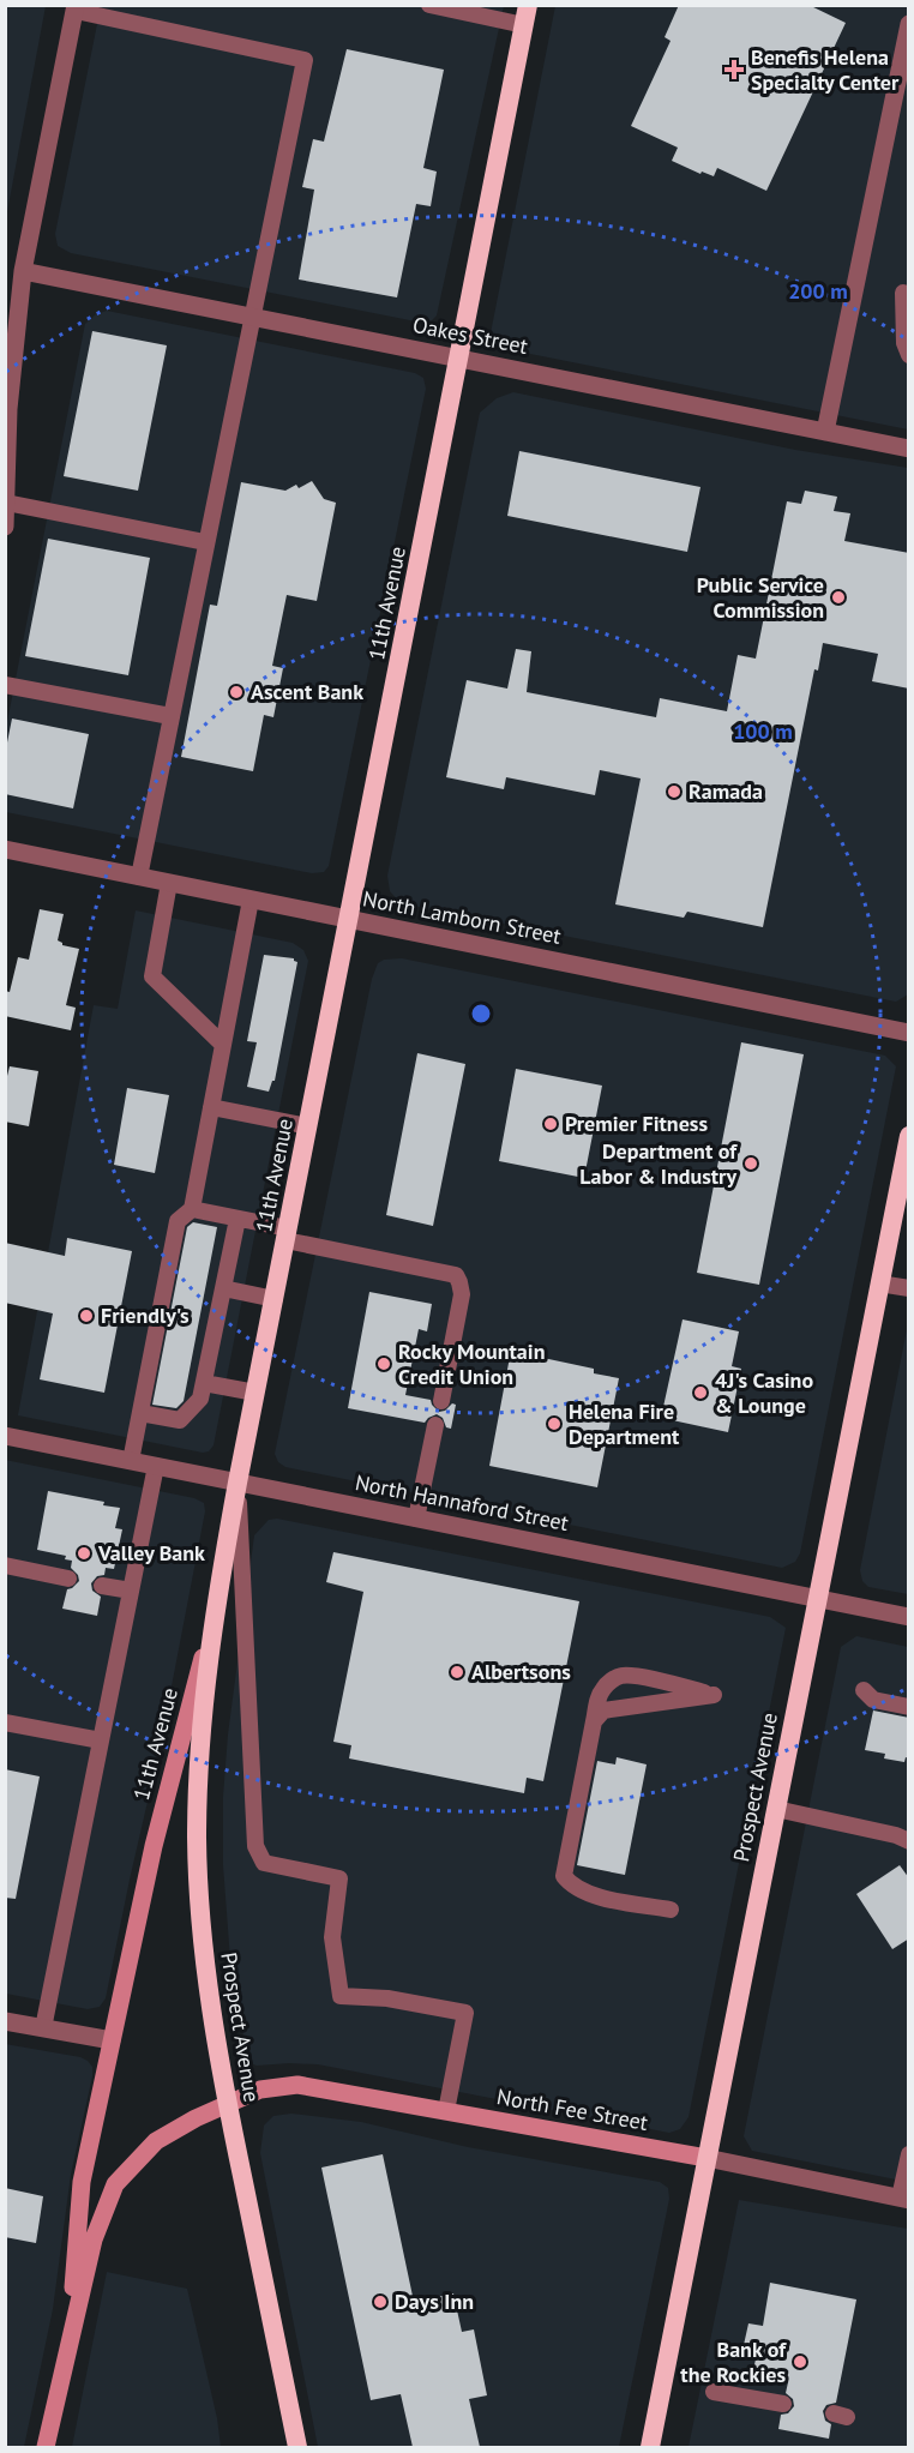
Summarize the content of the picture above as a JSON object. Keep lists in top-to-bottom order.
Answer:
{
  "streets": {
    "highway": ["11th Avenue", "Prospect Avenue"],
    "main road": ["North Fee Street"],
    "street": ["Oakes Street", "North Lamborn Street", "North Hannaford Street"]
  },
  "crossings": [
    ["Oakes Street", "11th Avenue"],
    ["11th Avenue", "North Lamborn Street"],
    ["11th Avenue", "North Hannaford Street"],
    ["11th Avenue", "Prospect Avenue"],
    ["11th Avenue", "North Fee Street"],
    ["North Hannaford Street", "Prospect Avenue"],
    ["Prospect Avenue", "North Fee Street"]
  ],
  "places": {
    "health": ["Benefis Helena Specialty Center"],
    "other": [
      "Public Service Commission",
      "Ascent Bank",
      "Ramada",
      "Premier Fitness",
      "Department of Labor & Industry",
      "Friendly's",
      "Rocky Mountain Credit Union",
      "4J's Casino & Lounge",
      "Helena Fire Department",
      "Valley Bank",
      "Albertsons",
      "Days Inn",
      "Bank of the Rockies"
    ]
  },
  "rings": ["200 m", "100 m"]
}
